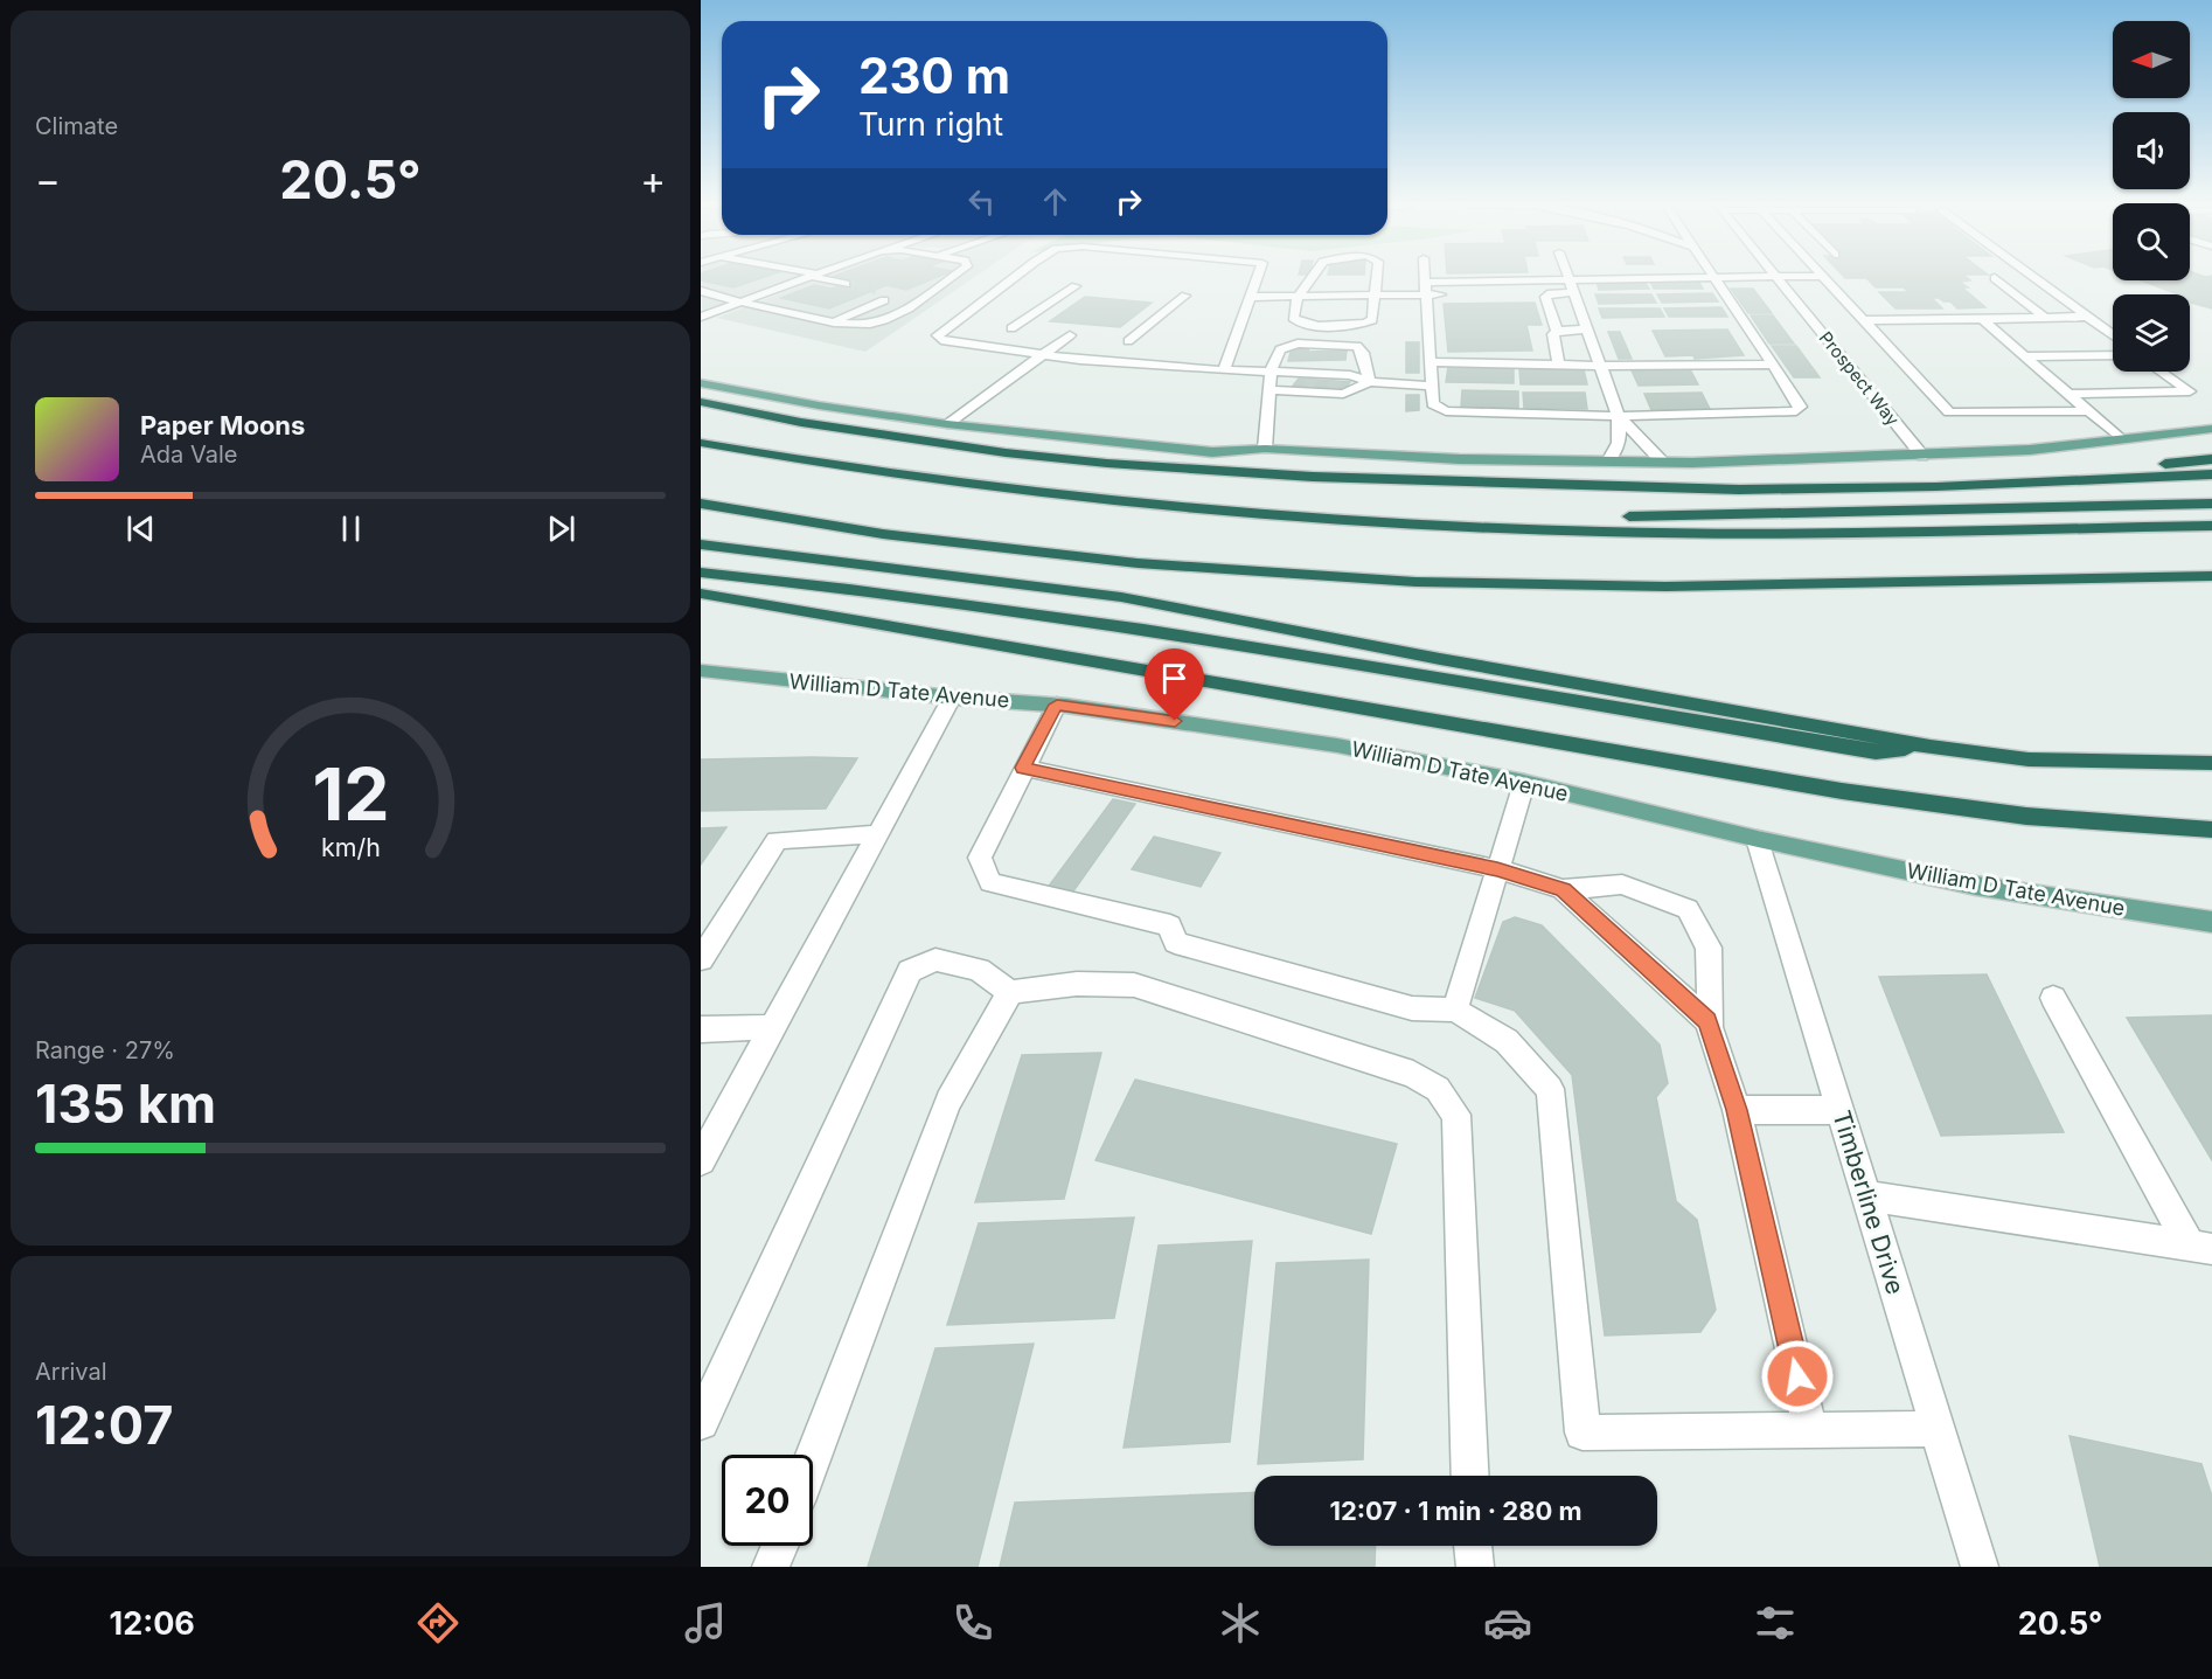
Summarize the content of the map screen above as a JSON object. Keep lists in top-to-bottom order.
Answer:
{
  "streets": {
    "main road": ["William D Tate Avenue"],
    "street": ["Prospect Way", "Timberline Drive"]
  },
  "crossings": [
    ["William D Tate Avenue", "Timberline Drive"]
  ],
  "north": "left",
  "page": {
    "tile": [
      "Climate",
      ["Range · 27%", "135 km"],
      ["Arrival", "12:07"]
    ],
    "turn": ["230 m", "Turn right"],
    "heat": ["−", "20.5°", "+"],
    "song": ["Paper Moons", "Ada Vale"],
    "limit": "20",
    "trip": "12:07 · 1 min · 280 m",
    "tabs": ["12:06", "20.5°"],
    "gauge": ["12", "km/h"]
  }
}
